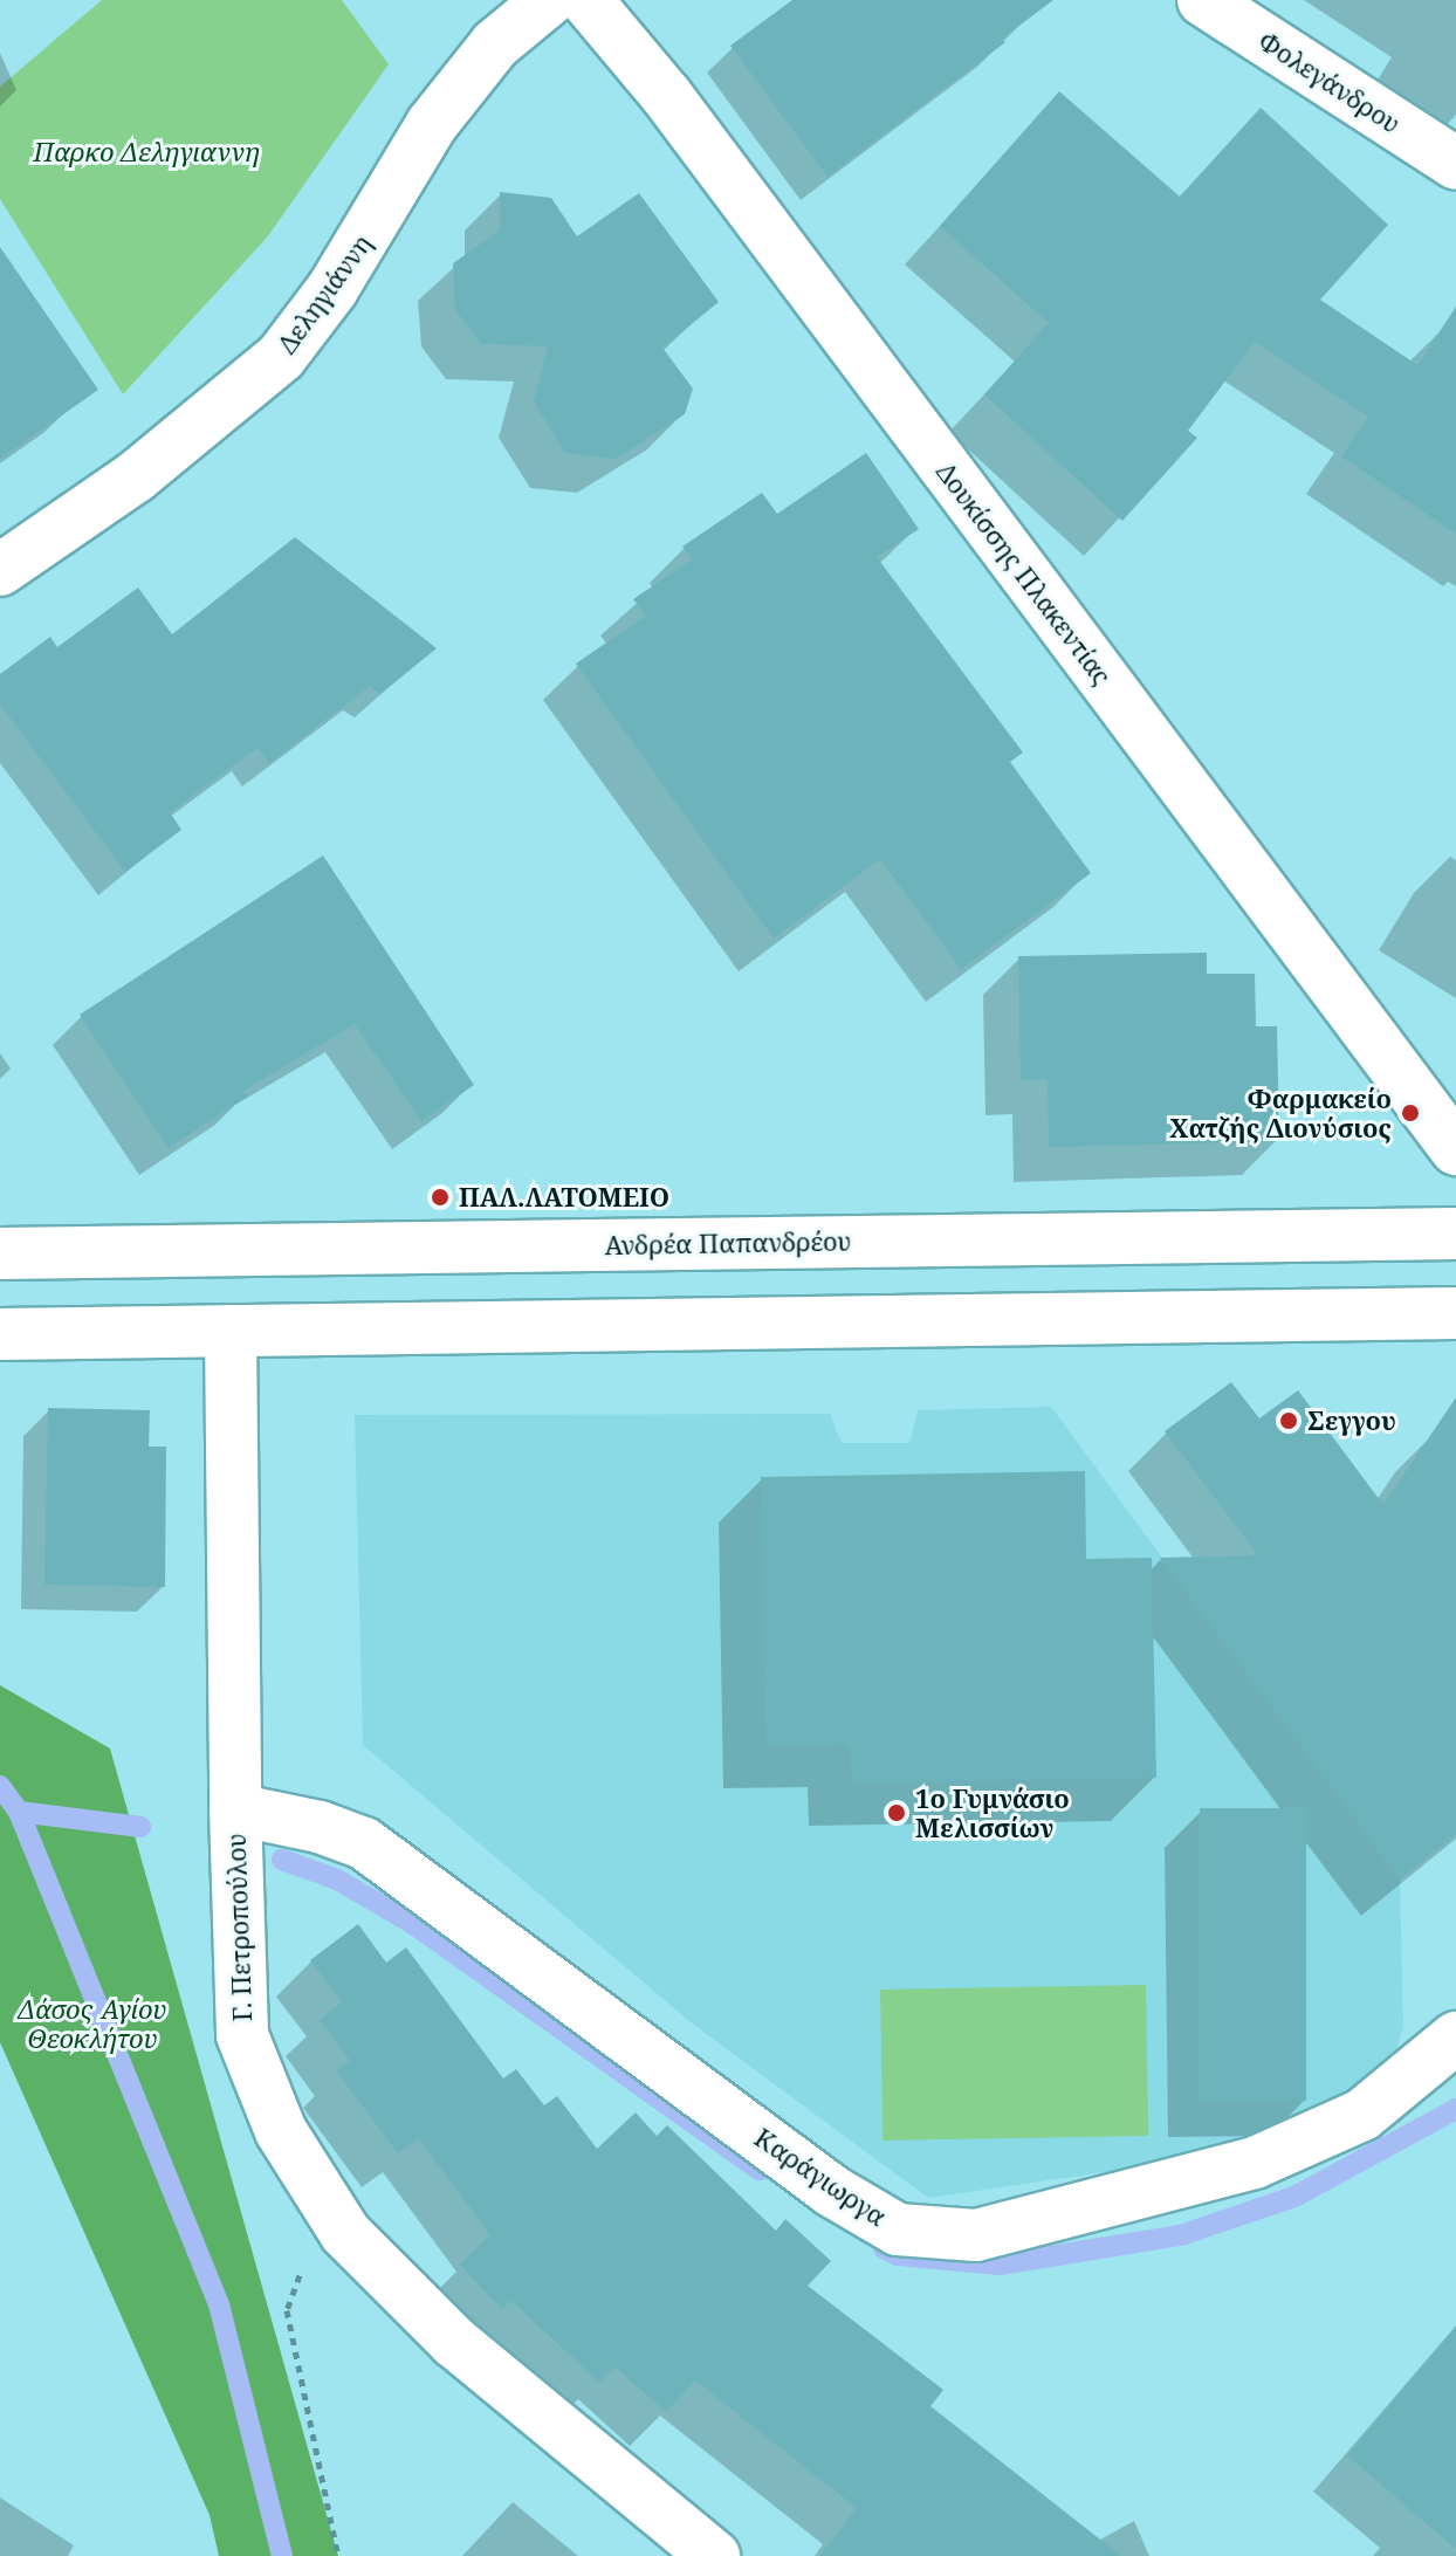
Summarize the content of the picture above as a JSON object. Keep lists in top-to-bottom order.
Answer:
{
  "streets": {
    "street": [
      "Φολεγάνδρου",
      "Δεληγιάννη",
      "Δουκίσσης Πλακεντίας",
      "Ανδρέα Παπανδρέου",
      "Γ. Πετροπούλου",
      "Καράγιωργα"
    ]
  },
  "crossings": [
    ["Γ. Πετροπούλου", "Καράγιωργα"]
  ],
  "parks": ["Παρκο Δεληγιαννη", "Δάσος Αγίου Θεοκλήτου"],
  "places": [
    "Φαρμακείο Χατζής Διονύσιος",
    "ΠΑΛ.ΛΑΤΟΜΕΙΟ",
    "Σεγγου",
    "1ο Γυμνάσιο Μελισσίων"
  ]
}
